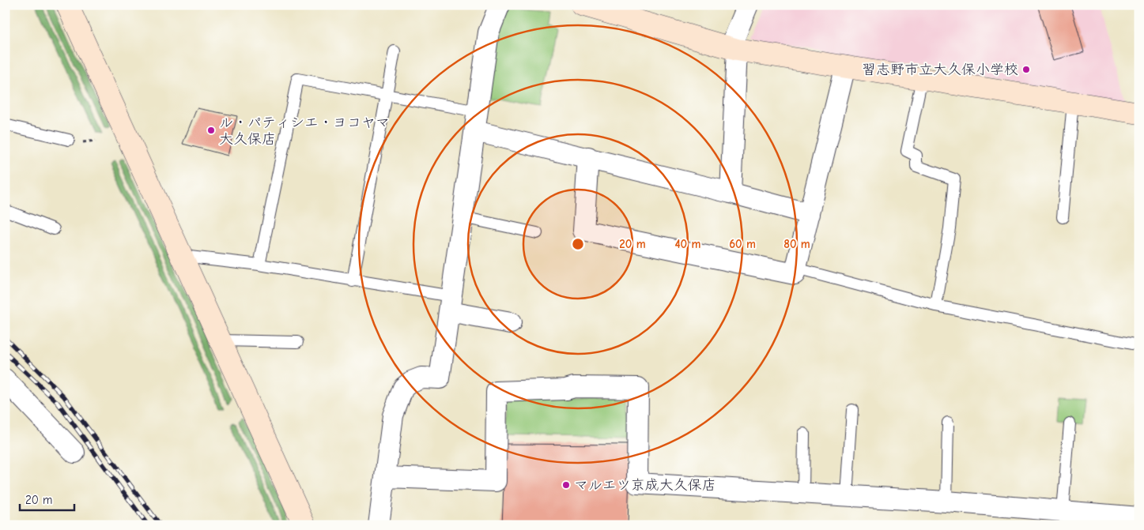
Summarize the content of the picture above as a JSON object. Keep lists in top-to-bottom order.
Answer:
{
  "places": ["習志野市立大久保小学校", "ル・パティシエ・ヨコヤマ 大久保店", "マルエツ京成大久保店"],
  "scale_bar": "20 m",
  "rings": [
    "20 m",
    "40 m",
    "60 m",
    "80 m"
  ]
}
